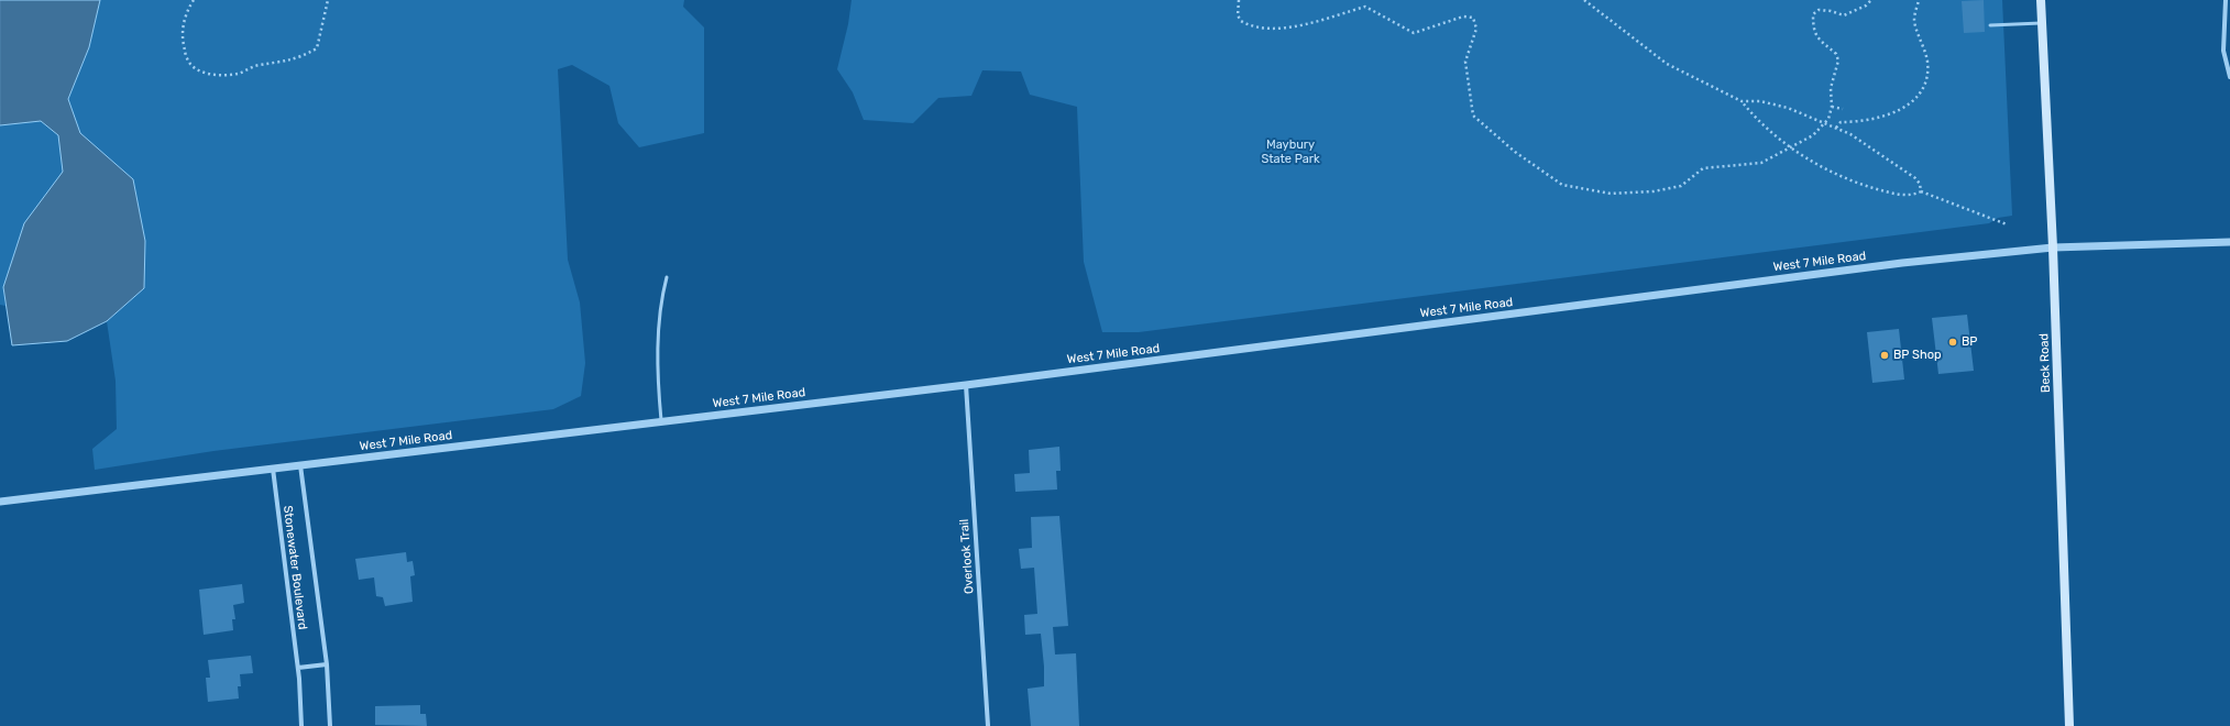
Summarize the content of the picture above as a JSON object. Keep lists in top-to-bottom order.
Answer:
{
  "streets": {
    "main road": ["Beck Road"],
    "street": ["West 7 Mile Road", "Overlook Trail", "Stonewater Boulevard"]
  },
  "crossings": [
    ["West 7 Mile Road", "Beck Road"],
    ["West 7 Mile Road", "Overlook Trail"],
    ["West 7 Mile Road", "Stonewater Boulevard"]
  ],
  "parks": ["Maybury State Park"],
  "places": ["BP", "BP Shop"]
}
